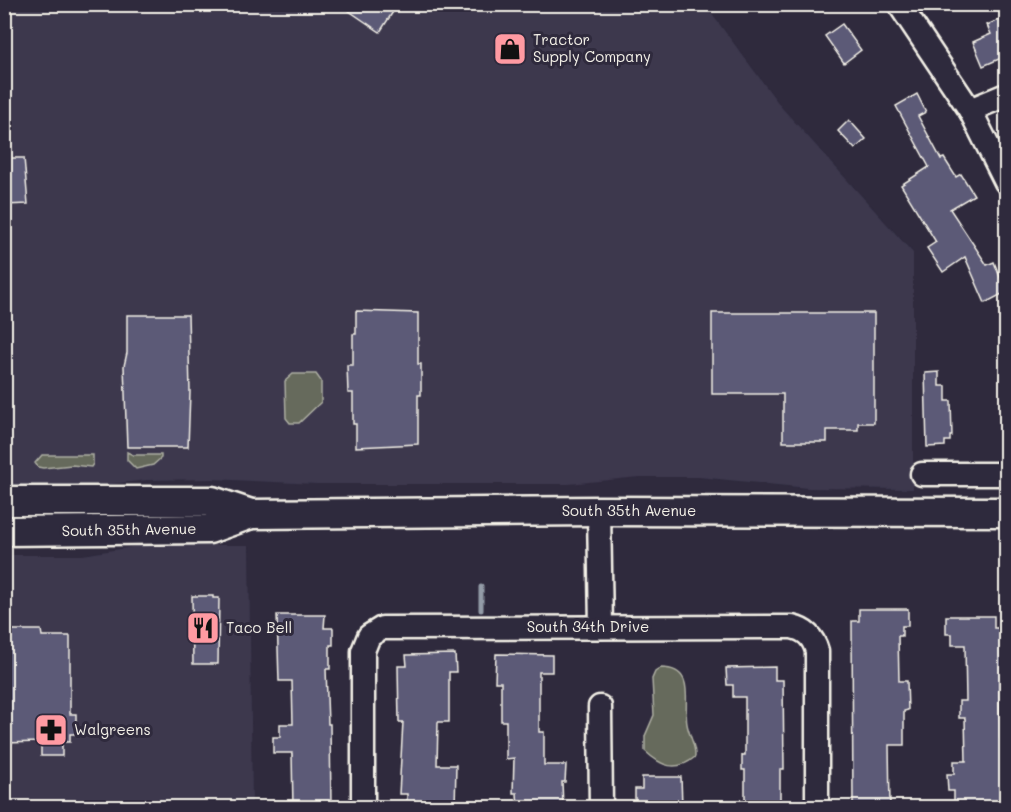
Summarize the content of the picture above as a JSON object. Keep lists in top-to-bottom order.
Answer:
{
  "streets": {
    "main road": ["South 35th Avenue"],
    "street": ["South 34th Drive"]
  },
  "places": {
    "shop": ["Tractor Supply Company"],
    "restaurant": ["Taco Bell"],
    "pharmacy": ["Walgreens"]
  }
}
